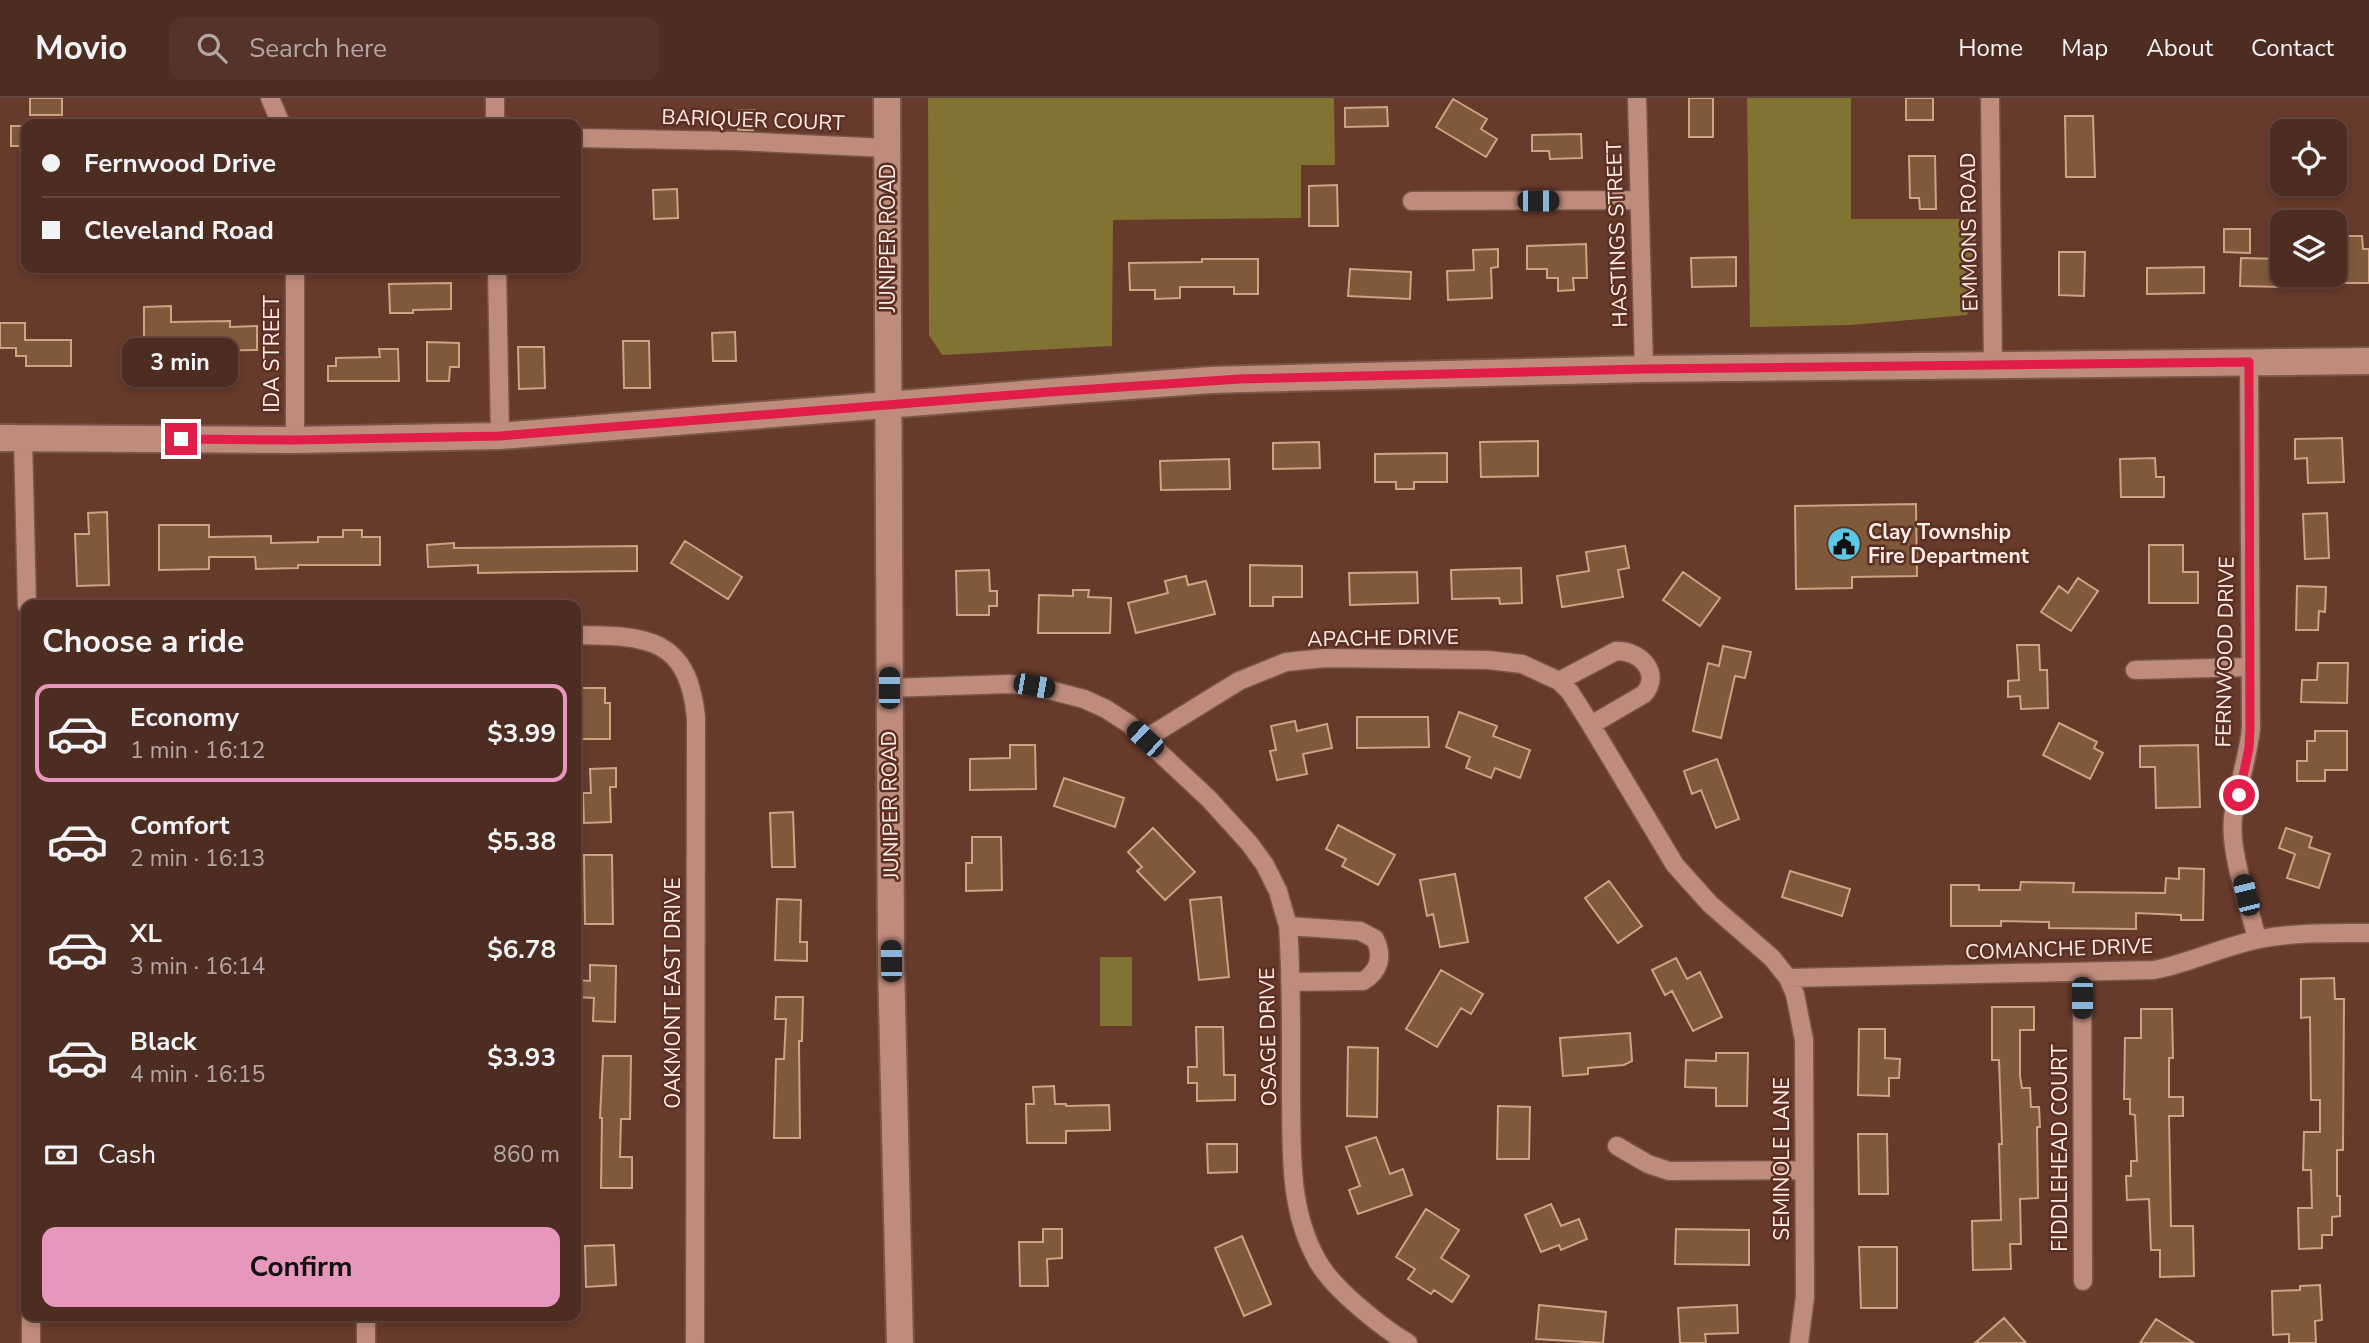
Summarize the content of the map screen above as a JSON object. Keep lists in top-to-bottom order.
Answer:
{
  "streets": {
    "main road": ["JUNIPER ROAD"],
    "street": [
      "BARIQUER COURT",
      "EMMONS ROAD",
      "HASTINGS STREET",
      "IDA STREET",
      "APACHE DRIVE",
      "FERNWOOD DRIVE",
      "COMANCHE DRIVE",
      "OAKMONT EAST DRIVE",
      "OSAGE DRIVE",
      "FIDDLEHEAD COURT",
      "SEMINOLE LANE"
    ]
  },
  "crossings": [
    ["BARIQUER COURT", "JUNIPER ROAD"],
    ["APACHE DRIVE", "COMANCHE DRIVE"],
    ["APACHE DRIVE", "OSAGE DRIVE"],
    ["APACHE DRIVE", "SEMINOLE LANE"],
    ["FERNWOOD DRIVE", "COMANCHE DRIVE"],
    ["COMANCHE DRIVE", "FIDDLEHEAD COURT"],
    ["COMANCHE DRIVE", "SEMINOLE LANE"]
  ],
  "places": {
    "public building": ["Clay Township Fire Department"]
  },
  "page": {
    "header": "Movio",
    "search": "Search here",
    "nav": [
      "Home",
      "Map",
      "About",
      "Contact"
    ],
    "banner": ["Fernwood Drive", "Cleveland Road"],
    "bubble": "3 min",
    "heading": "Choose a ride",
    "list": [
      {
        "name": "Economy",
        "note": "1 min · 16:12",
        "value": "$3.99"
      },
      {
        "name": "Comfort",
        "note": "2 min · 16:13",
        "value": "$5.38"
      },
      {
        "name": "XL",
        "note": "3 min · 16:14",
        "value": "$6.78"
      },
      {
        "name": "Black",
        "note": "4 min · 16:15",
        "value": "$3.93"
      }
    ],
    "pay": ["Cash", "860 m"],
    "buttons": "Confirm"
  }
}
